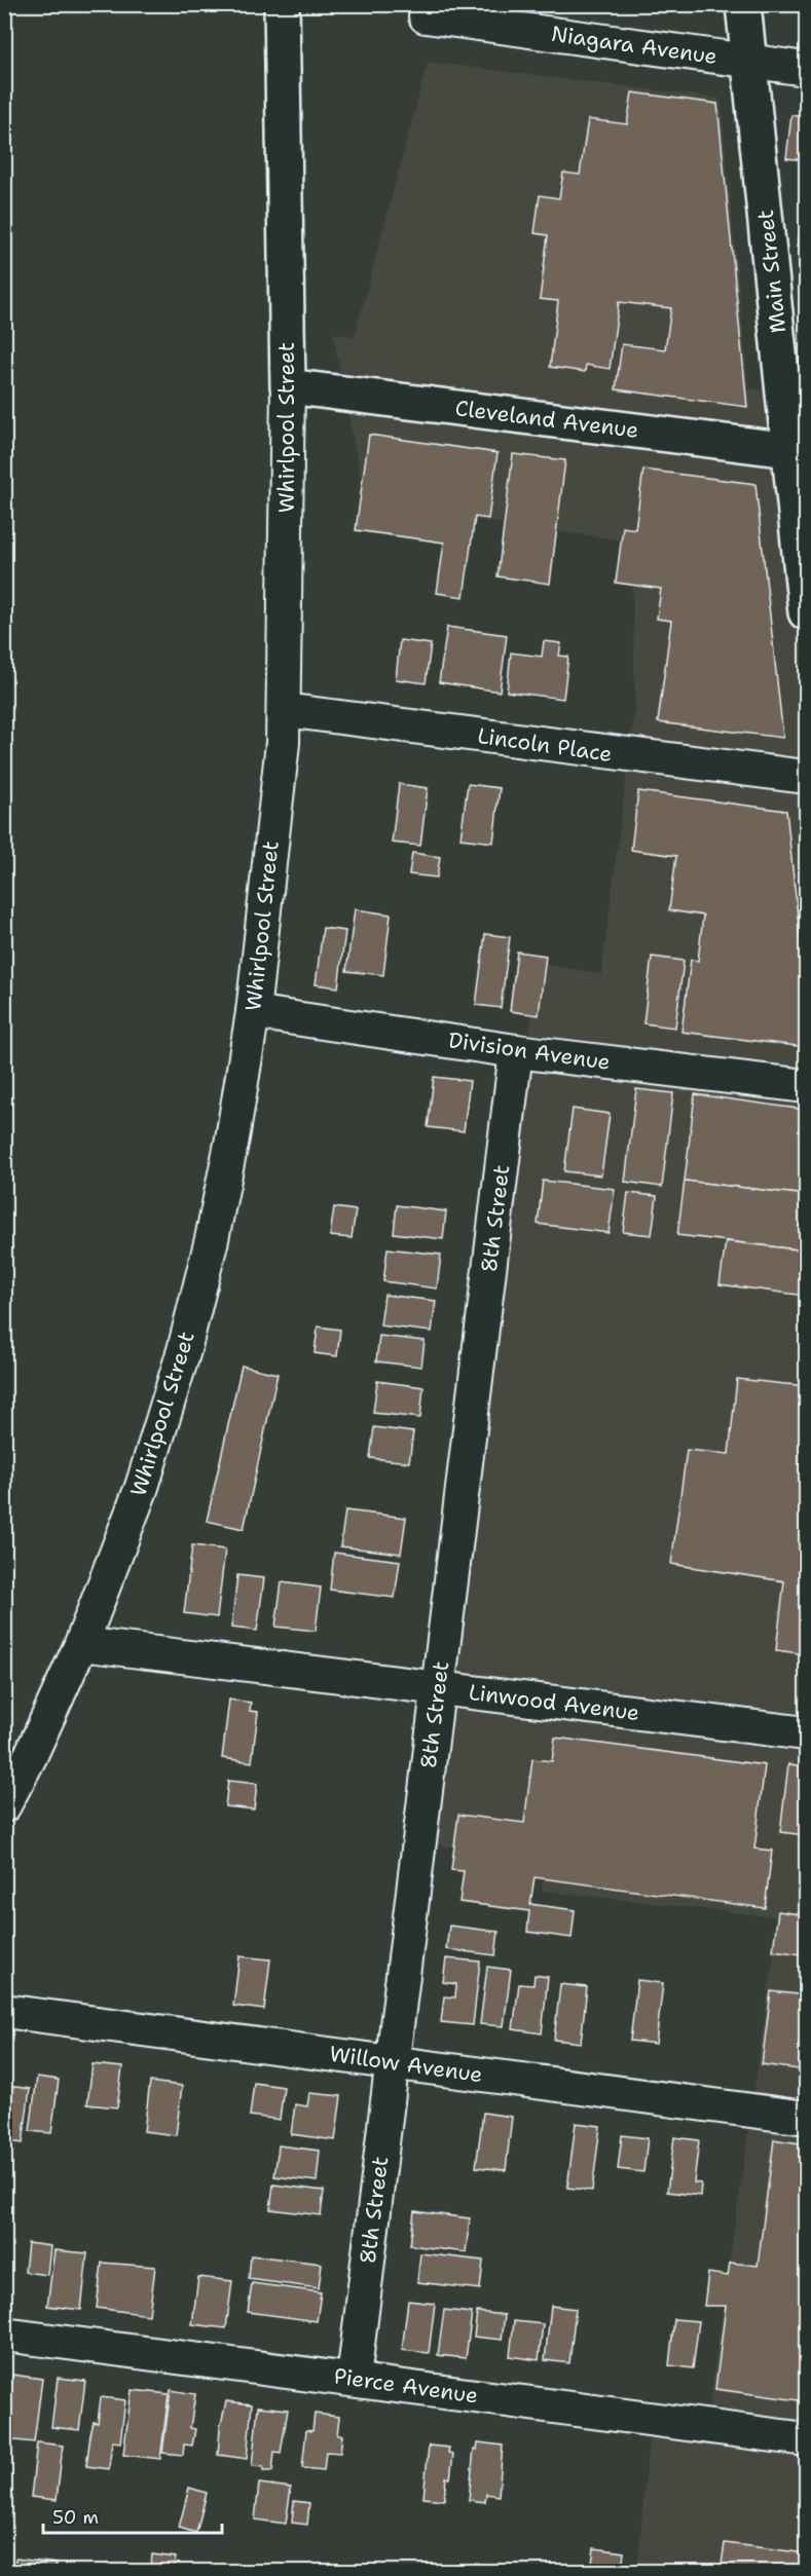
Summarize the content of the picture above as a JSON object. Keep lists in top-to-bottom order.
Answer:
{
  "streets": {
    "main road": ["Main Street", "Cleveland Avenue", "Whirlpool Street"],
    "street": [
      "Niagara Avenue",
      "Lincoln Place",
      "Division Avenue",
      "8th Street",
      "Linwood Avenue",
      "Willow Avenue",
      "Pierce Avenue"
    ]
  },
  "crossings": [
    ["Niagara Avenue", "Main Street"],
    ["Main Street", "Cleveland Avenue"],
    ["Cleveland Avenue", "Whirlpool Street"],
    ["Whirlpool Street", "Lincoln Place"],
    ["Whirlpool Street", "Division Avenue"],
    ["Whirlpool Street", "Linwood Avenue"],
    ["Division Avenue", "8th Street"],
    ["8th Street", "Linwood Avenue"],
    ["8th Street", "Willow Avenue"],
    ["8th Street", "Pierce Avenue"]
  ],
  "scale_bar": "50 m"
}
